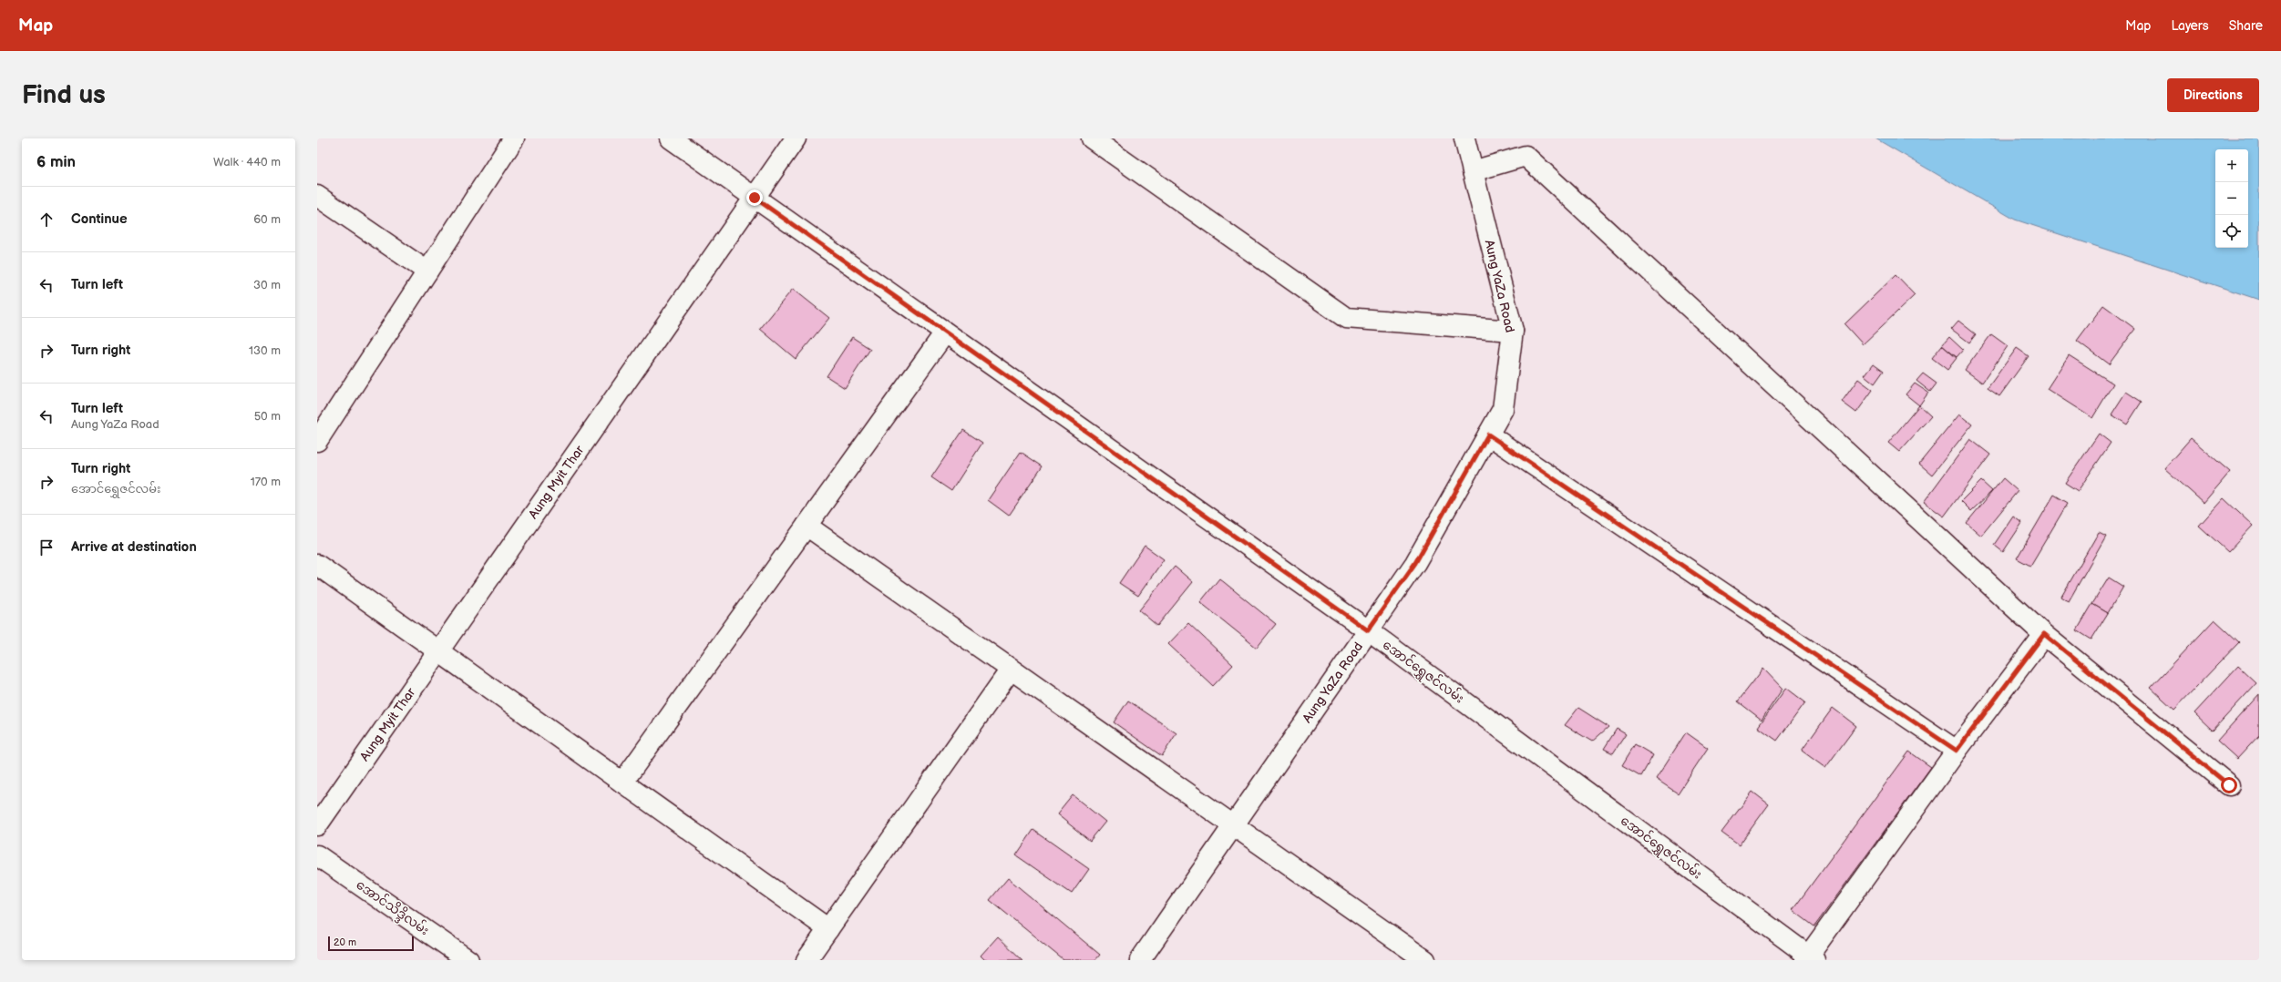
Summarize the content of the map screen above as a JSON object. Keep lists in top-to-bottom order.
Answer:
{
  "streets": {
    "street": [
      "Aung YaZa Road",
      "Aung Myit Thar",
      "အောင်ရွှေဇင်လမ်း",
      "အောင်သိဒ္ဒိလမ်း"
    ]
  },
  "crossings": [
    ["Aung YaZa Road", "အောင်ရွှေဇင်လမ်း"],
    ["Aung Myit Thar", "အောင်ရွှေဇင်လမ်း"]
  ],
  "scale_bar": "20 m",
  "page": {
    "header": "Map",
    "nav": ["Map", "Layers", "Share"],
    "buttons": "Directions",
    "title": "Find us",
    "heading": ["6 min", "Walk · 440 m"],
    "map_buttons": ["+", "−"],
    "list": [
      ["Continue", "60 m"],
      ["Turn left", "30 m"],
      ["Turn right", "130 m"],
      ["Turn left", "Aung YaZa Road", "50 m"],
      ["Turn right", "အောင်ရွှေဇင်လမ်း", "170 m"],
      "Arrive at destination"
    ],
    "scale": "20 m"
  }
}
